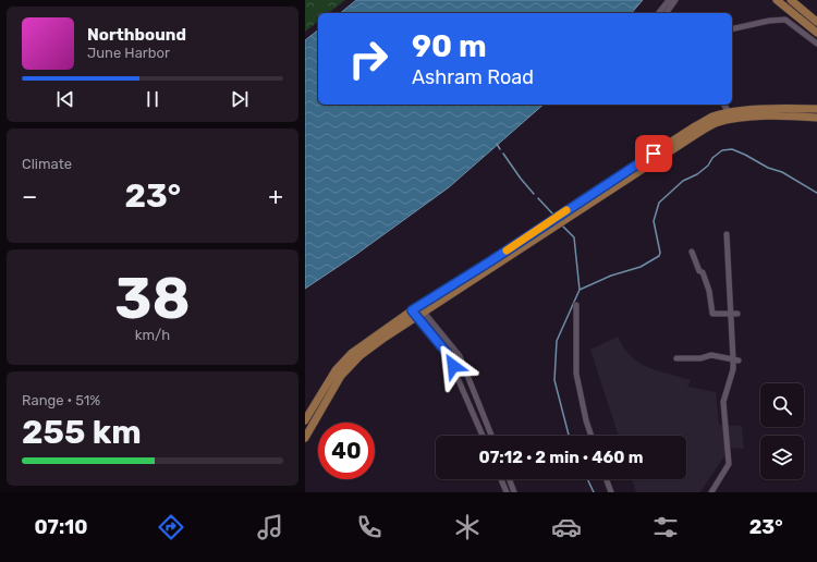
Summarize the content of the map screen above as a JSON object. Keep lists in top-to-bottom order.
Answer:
{
  "page": {
    "turn": ["90 m", "Ashram Road"],
    "song": ["Northbound", "June Harbor"],
    "tile": [
      "Climate",
      ["38", "km/h"],
      ["Range · 51%", "255 km"]
    ],
    "heat": ["−", "23°", "+"],
    "limit": "40",
    "trip": "07:12 · 2 min · 460 m",
    "tabs": ["07:10", "23°"]
  }
}
